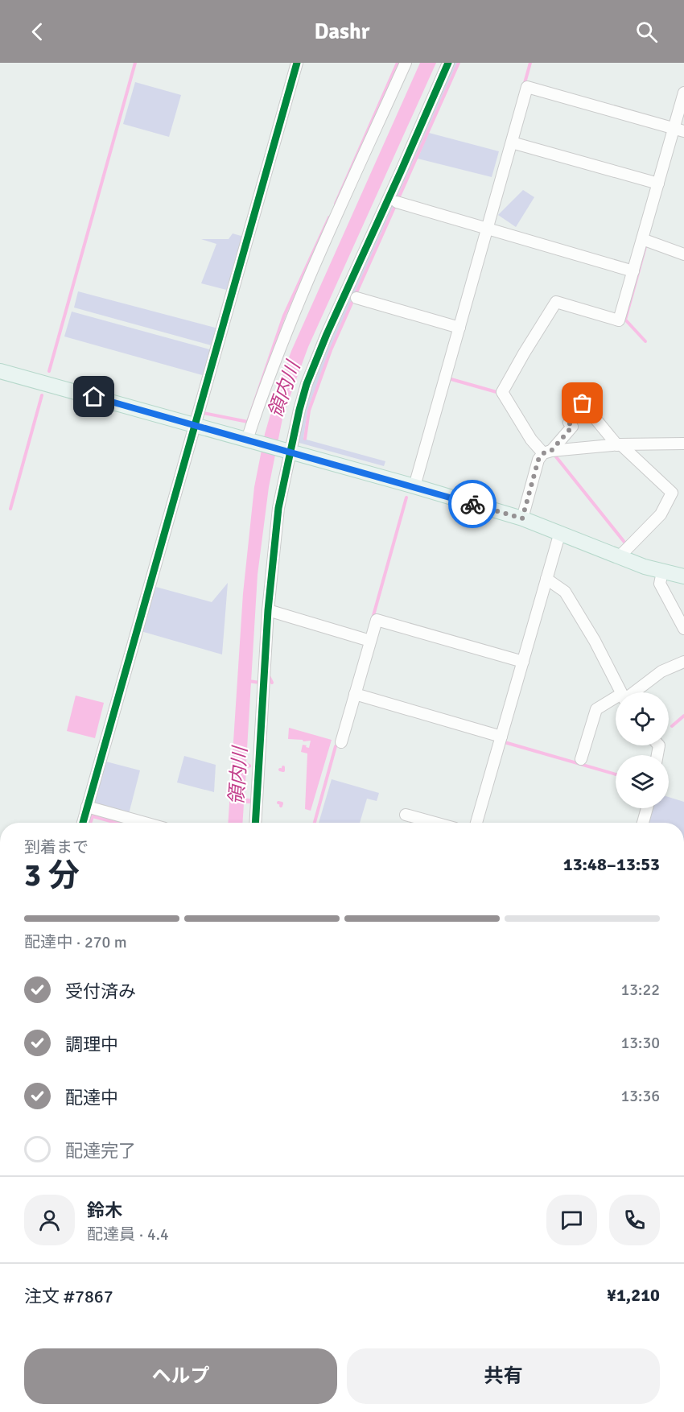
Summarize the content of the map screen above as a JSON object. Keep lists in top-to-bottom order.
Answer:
{
  "water": ["領内川"],
  "page": {
    "header": "Dashr",
    "heading": ["3 分", "到着まで", "13:48–13:53"],
    "panel": [
      "鈴木",
      "配達員 · 4.4",
      "注文 #7867",
      "¥1,210"
    ],
    "bar": "配達中 · 270 m",
    "list": [
      ["受付済み", "13:22"],
      ["調理中", "13:30"],
      ["配達中", "13:36"],
      "配達完了"
    ],
    "buttons": ["ヘルプ", "共有"]
  }
}
